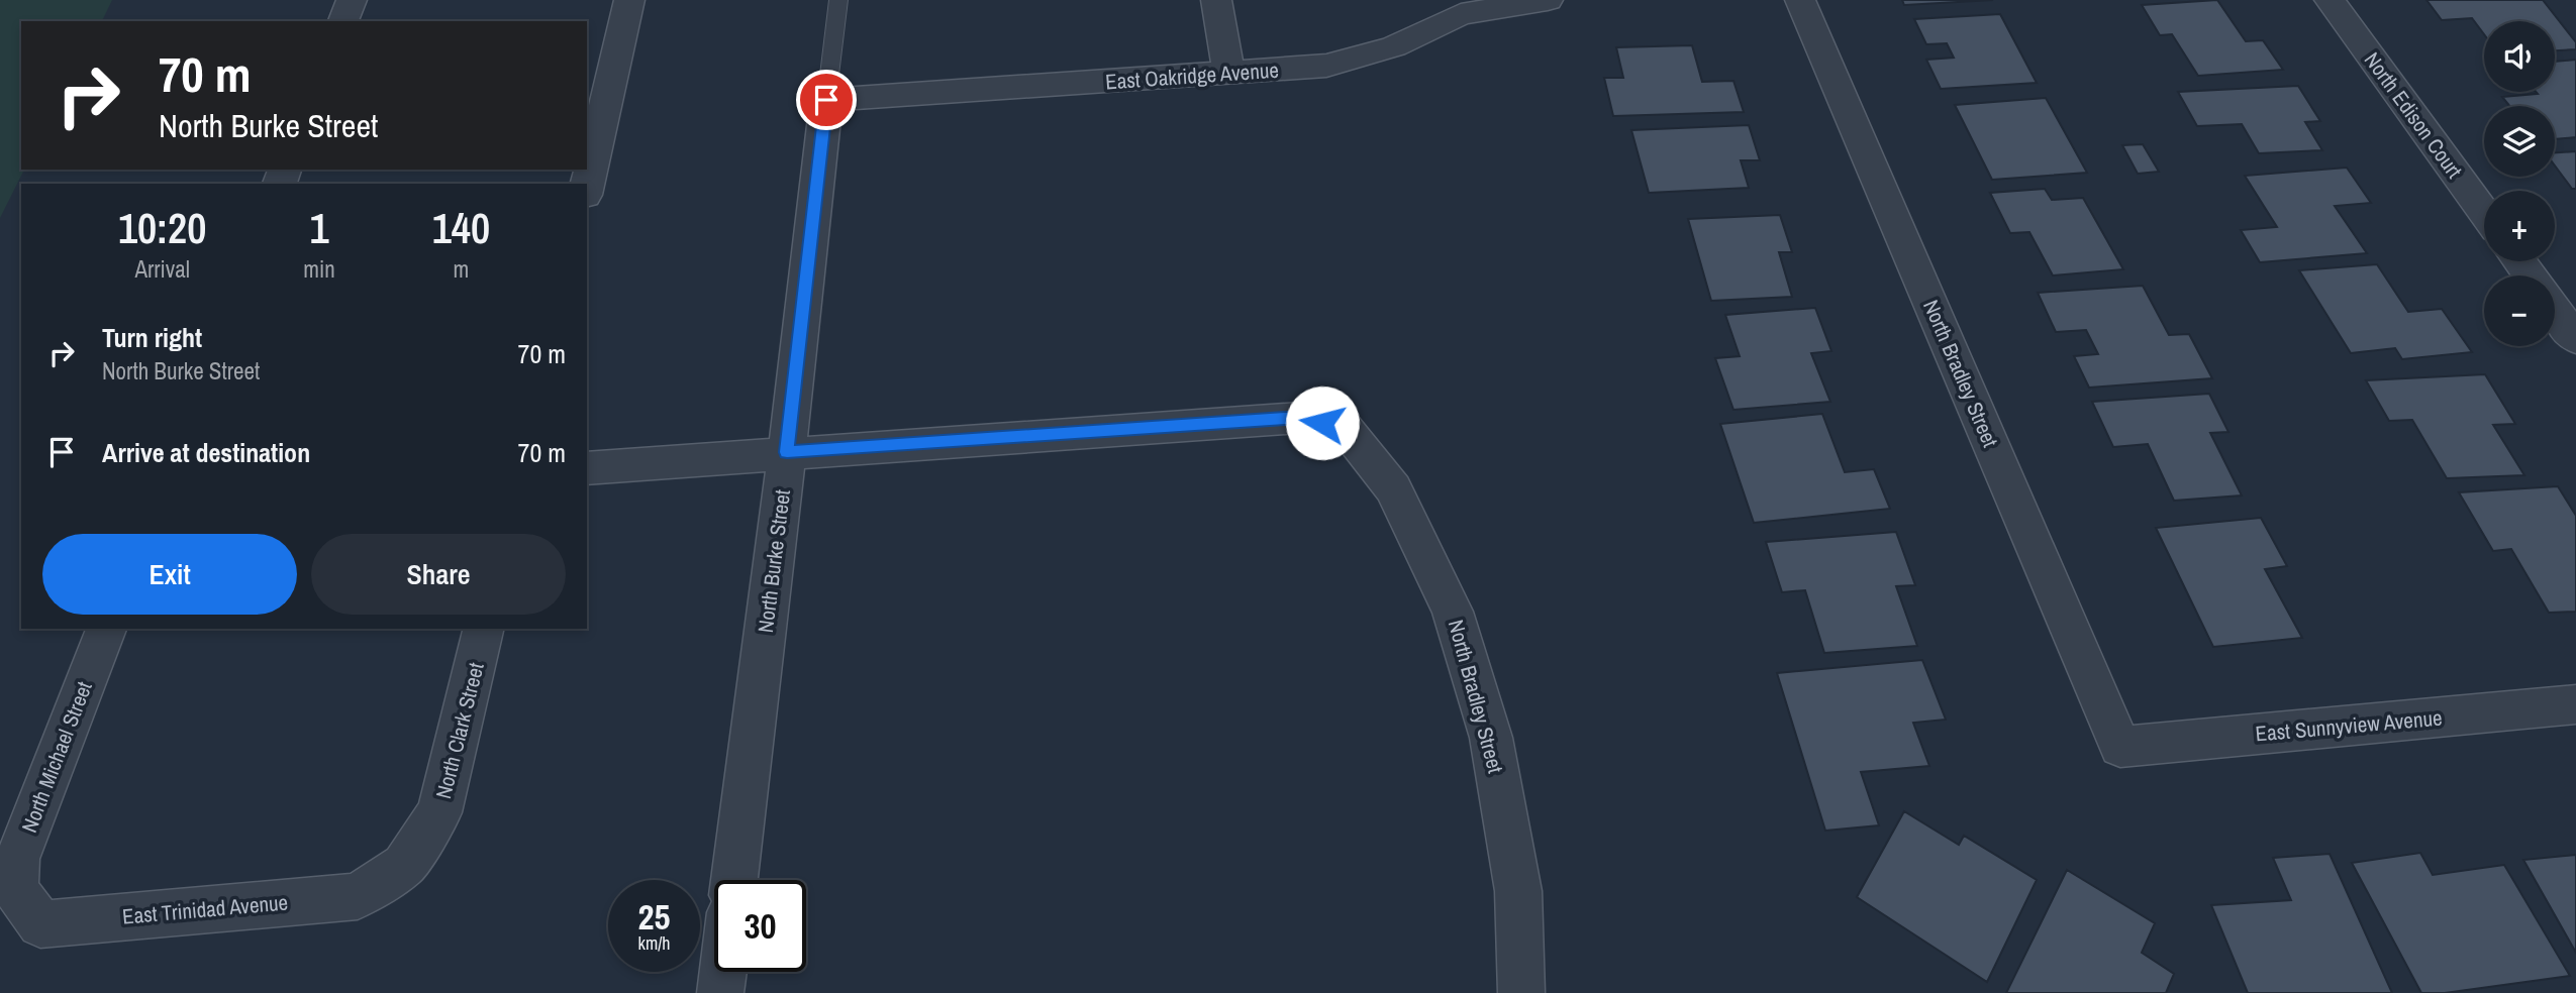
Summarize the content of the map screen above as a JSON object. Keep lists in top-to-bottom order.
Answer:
{
  "streets": {
    "street": [
      "East Oakridge Avenue",
      "North Edison Court",
      "North Bradley Street",
      "North Burke Street",
      "East Sunnyview Avenue",
      "North Clark Street",
      "North Michael Street",
      "East Trinidad Avenue"
    ]
  },
  "crossings": [
    ["East Oakridge Avenue", "North Burke Street"],
    ["North Bradley Street", "North Burke Street"],
    ["North Bradley Street", "East Sunnyview Avenue"],
    ["North Clark Street", "East Trinidad Avenue"],
    ["North Michael Street", "East Trinidad Avenue"]
  ],
  "page": {
    "map_buttons": ["+", "−"],
    "turn": ["70 m", "North Burke Street"],
    "eta": [
      "10:20",
      "Arrival",
      "1",
      "min",
      "140",
      "m"
    ],
    "list": [
      {
        "name": "Turn right",
        "note": "North Burke Street",
        "value": "70 m"
      },
      {
        "name": "Arrive at destination",
        "value": "70 m"
      }
    ],
    "buttons": ["Exit", "Share"],
    "speed": "25 km/h",
    "limit": "30"
  }
}
